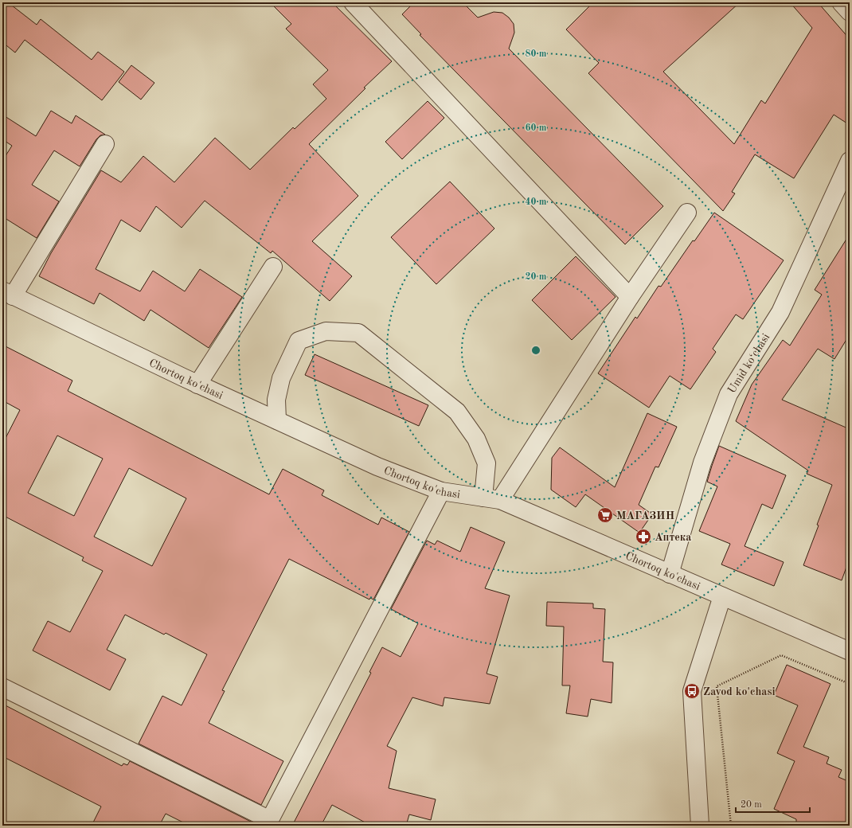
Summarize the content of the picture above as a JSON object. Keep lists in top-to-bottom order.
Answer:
{
  "streets": {
    "street": ["Umid ko‘chasi", "Chortoq ko'chasi"]
  },
  "crossings": [
    ["Umid ko‘chasi", "Chortoq ko'chasi"]
  ],
  "places": {
    "supermarket": ["МАГАЗИН"],
    "pharmacy": ["Аптека"],
    "bus stop": ["Zavod ko'chasi"]
  },
  "scale_bar": "20 m",
  "rings": [
    "80 m",
    "60 m",
    "40 m",
    "20 m"
  ]
}
